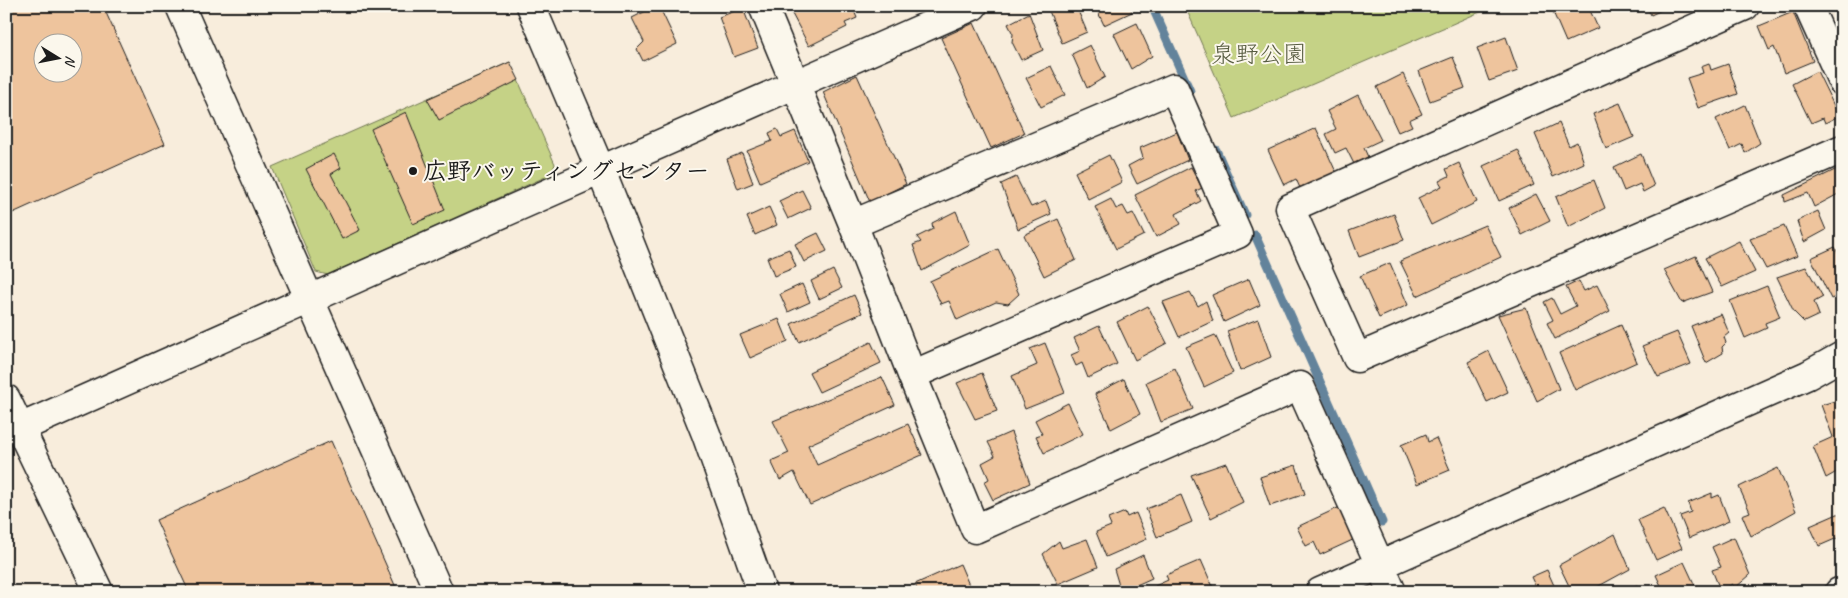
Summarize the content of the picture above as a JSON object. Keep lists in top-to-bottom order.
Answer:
{
  "parks": ["泉野公園"],
  "places": ["広野バッティングセンター"],
  "north": "right"
}
